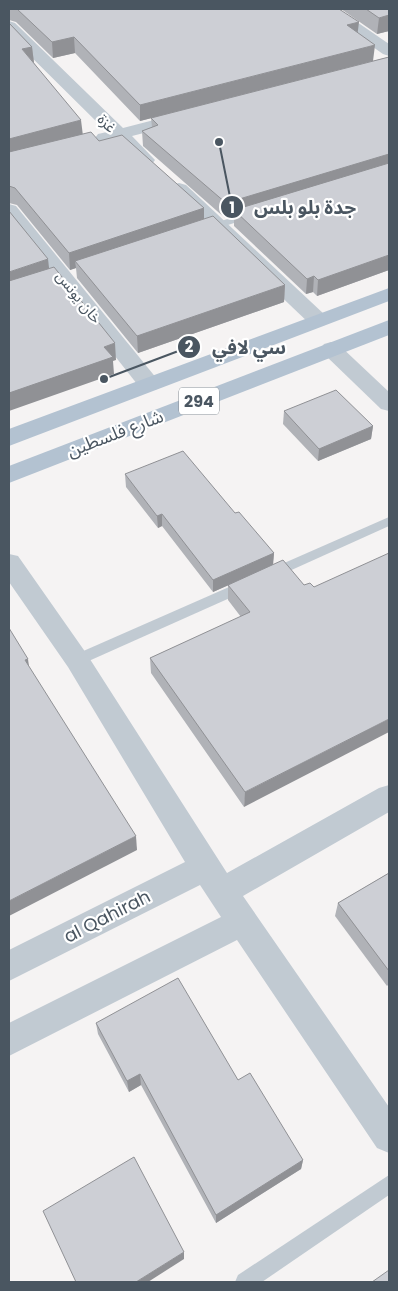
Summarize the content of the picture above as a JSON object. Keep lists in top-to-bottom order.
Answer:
{
  "streets": {
    "main road": ["294", "شارع فلسطين"],
    "street": ["غزة", "خان يونس", "al Qahirah"]
  },
  "crossings": [
    ["غزة", "شارع فلسطين"],
    ["خان يونس", "شارع فلسطين"]
  ],
  "places": ["جدة بلو بلس", "سي لافي"]
}
